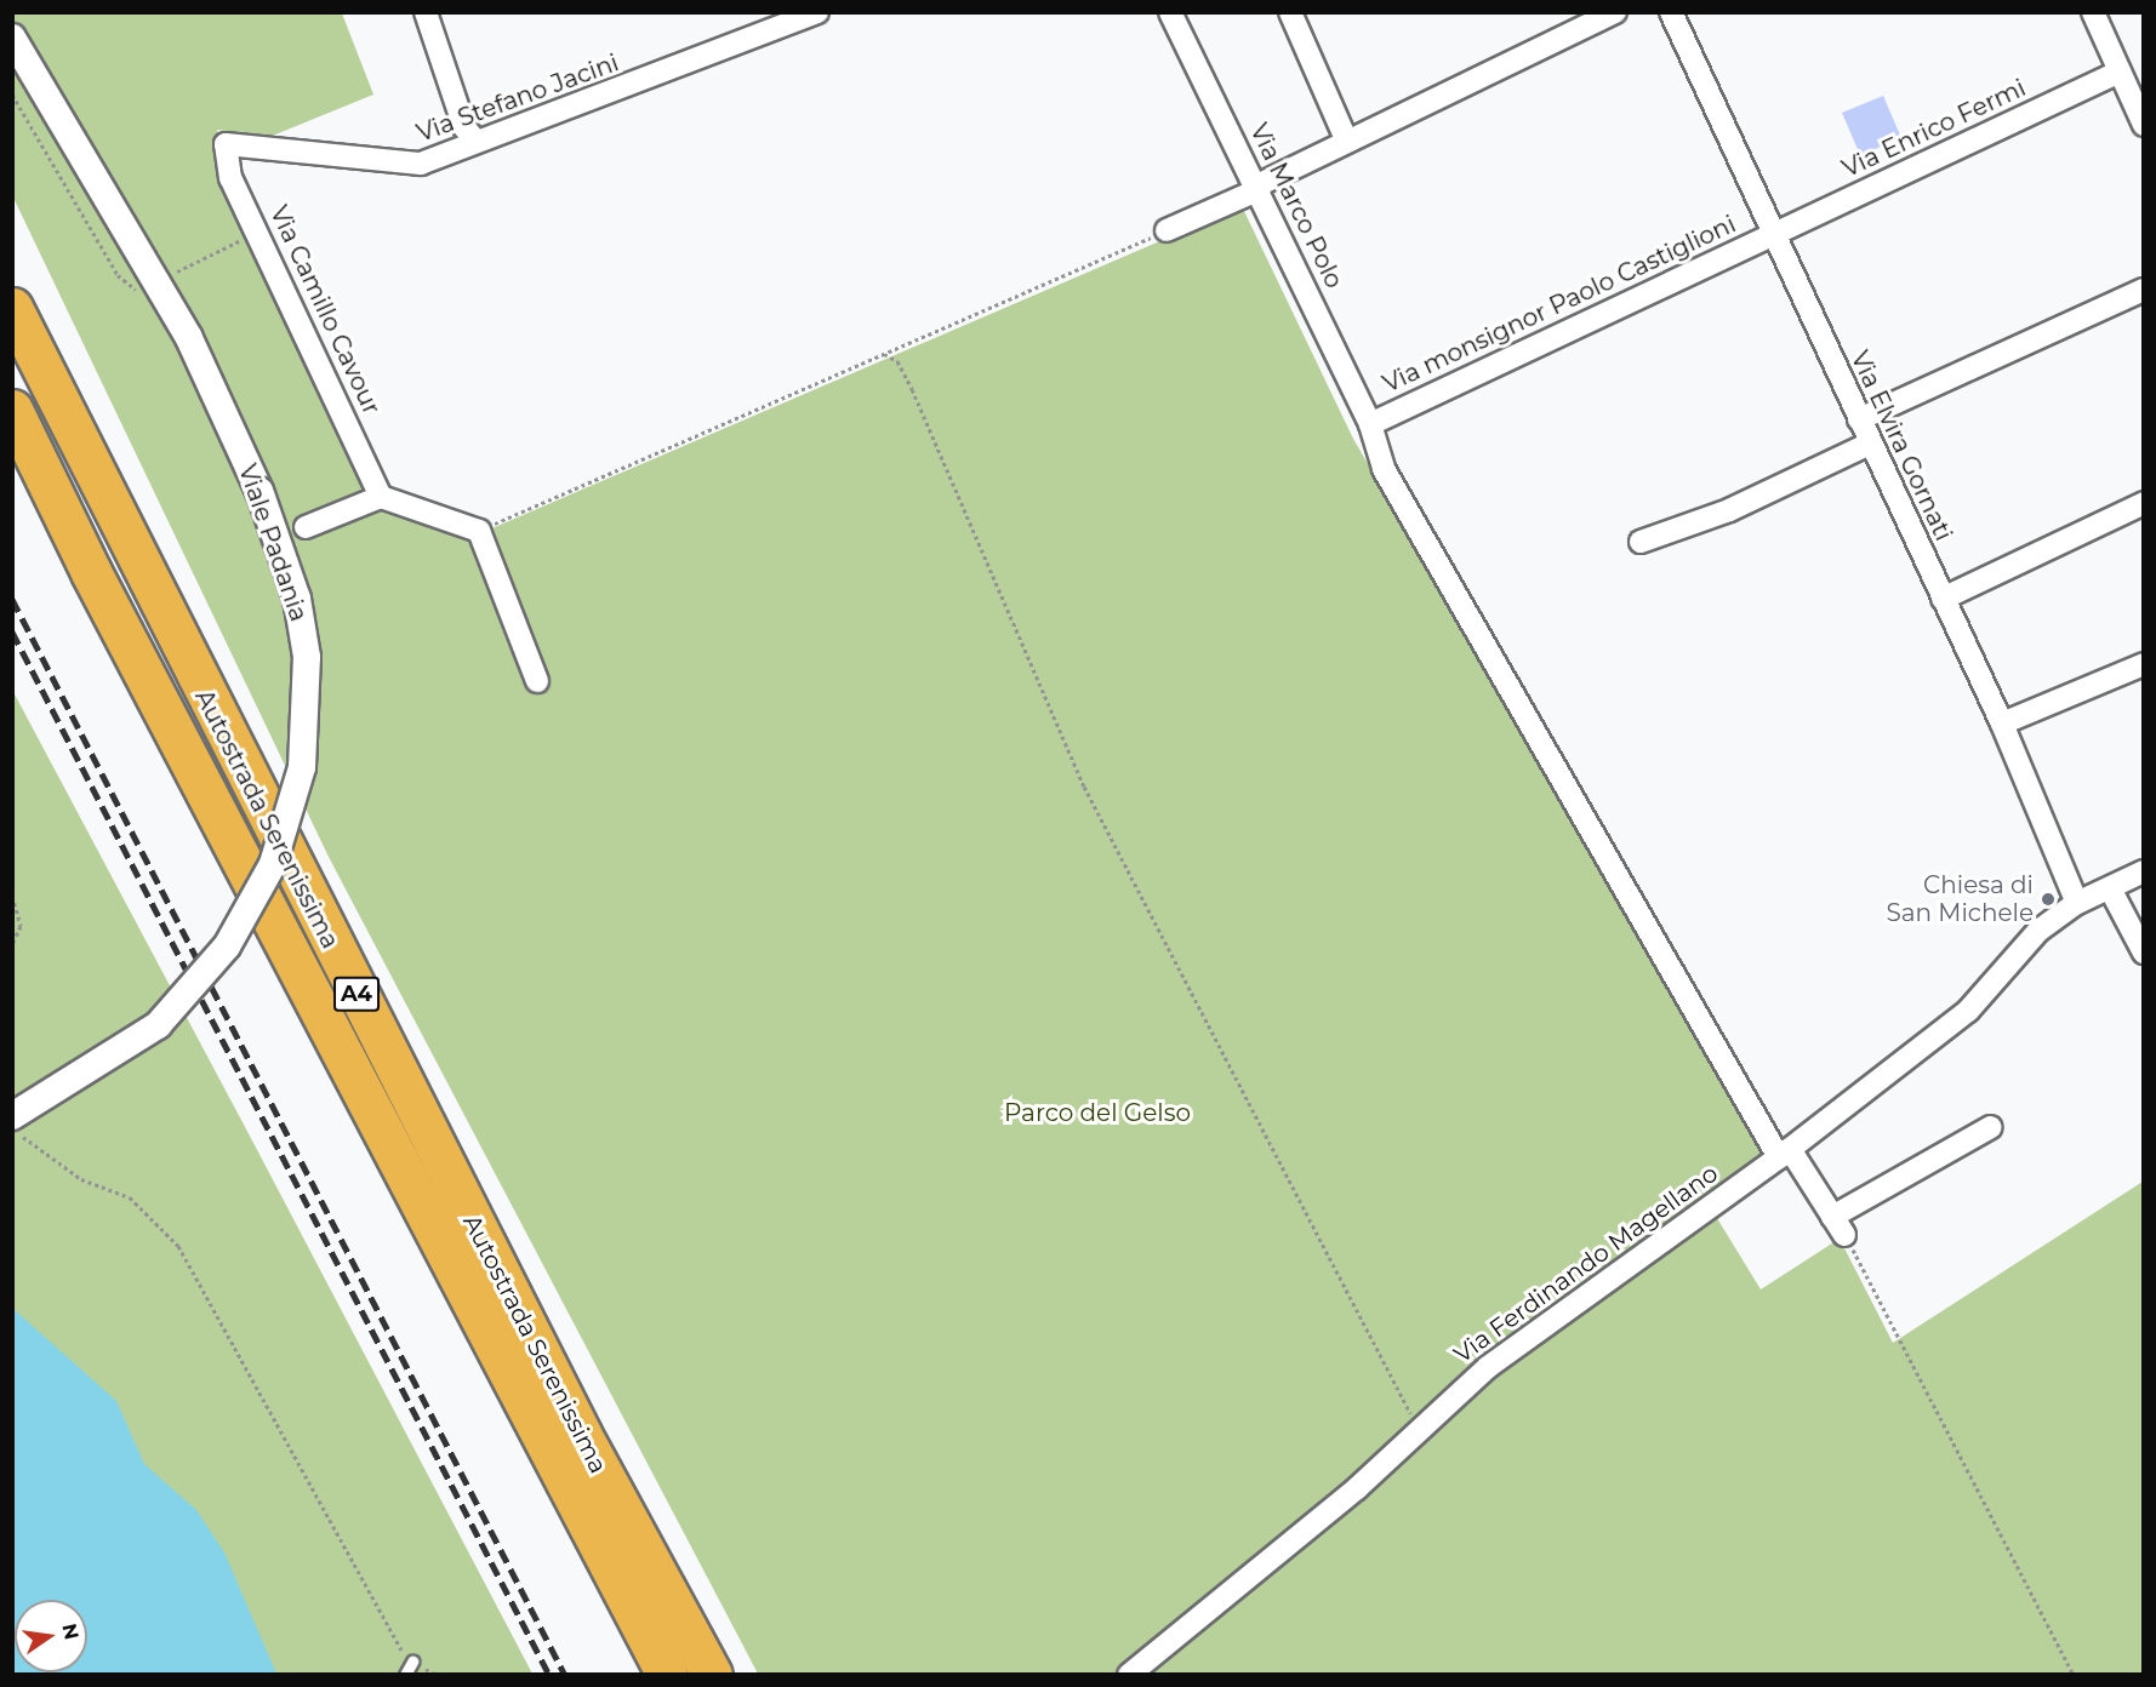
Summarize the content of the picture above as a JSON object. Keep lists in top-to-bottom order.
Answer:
{
  "streets": {
    "highway": ["Autostrada Serenissima", "A4"],
    "street": [
      "Via Stefano Jacini",
      "Via Enrico Fermi",
      "Via Marco Polo",
      "Via monsignor Paolo Castiglioni",
      "Via Camillo Cavour",
      "Via Elvira Gornati",
      "Viale Padania",
      "Via Ferdinando Magellano"
    ]
  },
  "crossings": [
    ["Via Stefano Jacini", "Via Camillo Cavour"],
    ["Via Enrico Fermi", "Via monsignor Paolo Castiglioni"],
    ["Via Enrico Fermi", "Via Elvira Gornati"],
    ["Via Marco Polo", "Via monsignor Paolo Castiglioni"],
    ["Via Marco Polo", "Via Ferdinando Magellano"],
    ["Via monsignor Paolo Castiglioni", "Via Elvira Gornati"],
    ["Via Elvira Gornati", "Via Ferdinando Magellano"]
  ],
  "parks": ["Parco del Gelso"],
  "places": ["Chiesa di San Michele"],
  "north": "right"
}
